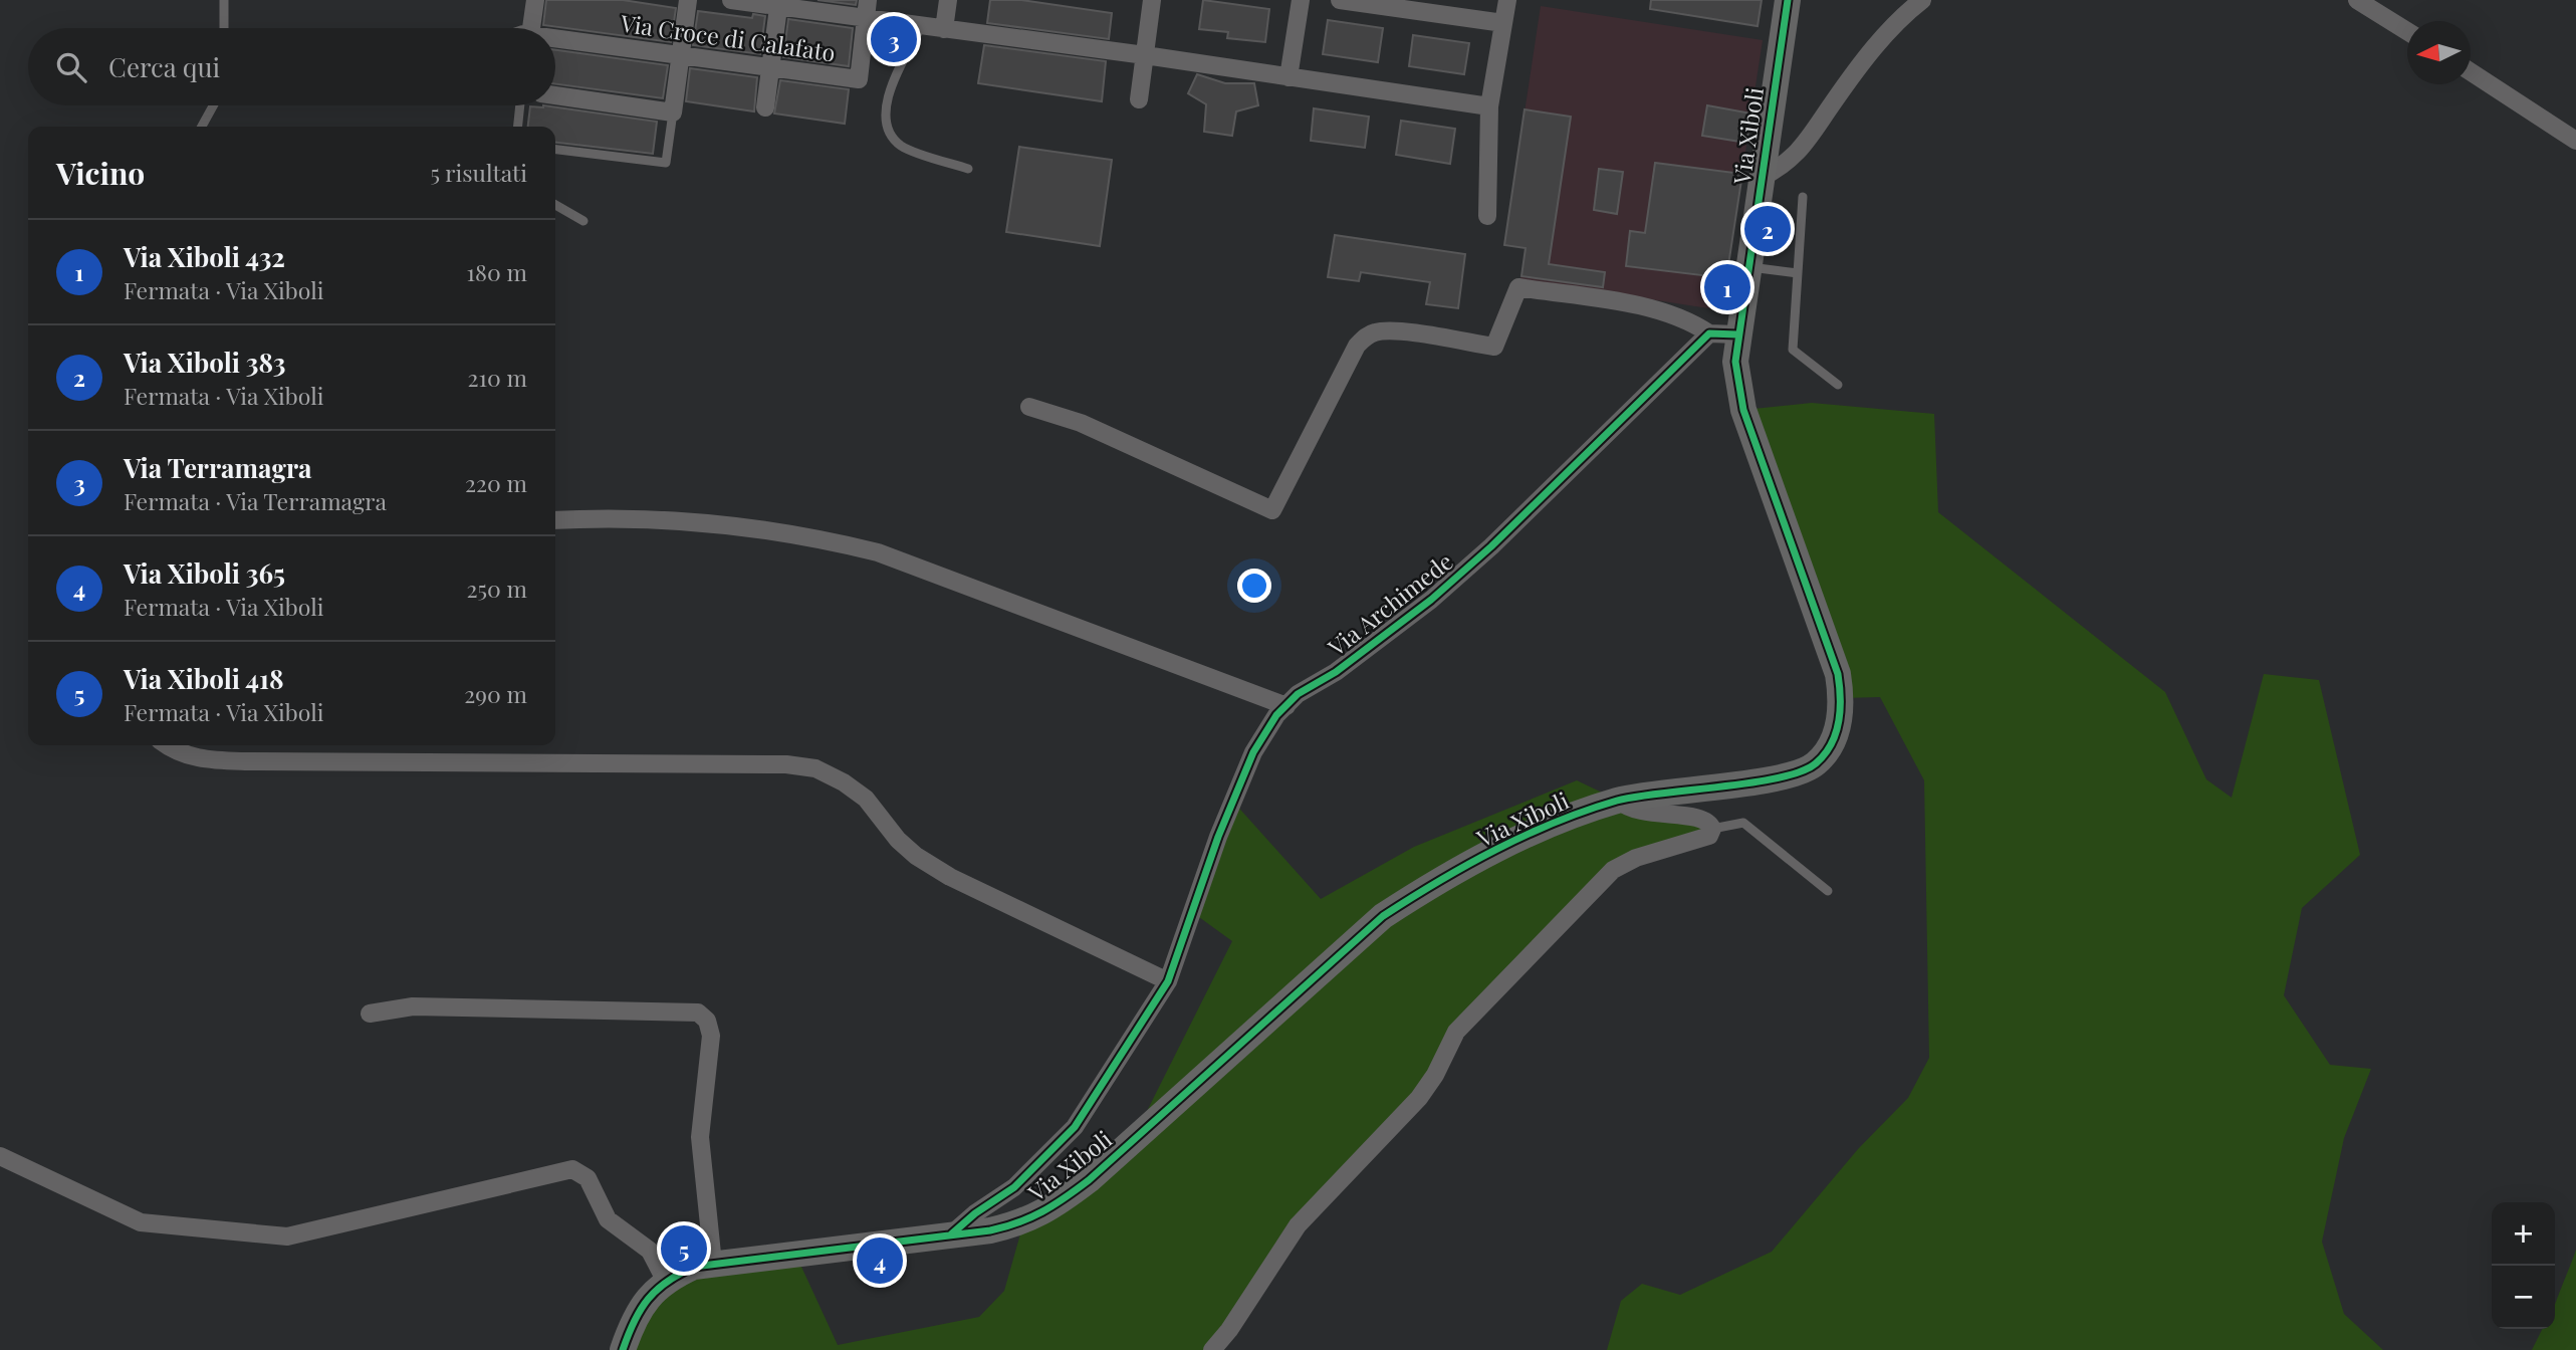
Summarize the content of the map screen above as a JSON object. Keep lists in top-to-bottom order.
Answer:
{
  "streets": {
    "main road": ["Via Xiboli"],
    "street": ["Via Croce di Calafato", "Via Archimede"]
  },
  "crossings": [
    ["Via Xiboli", "Via Archimede"]
  ],
  "north": "left",
  "page": {
    "pins": [
      "3",
      "2",
      "1",
      "5",
      "4"
    ],
    "search": "Cerca qui",
    "heading": ["Vicino", "5 risultati"],
    "list": [
      {
        "mark": "1",
        "name": "Via Xiboli 432",
        "note": "Fermata · Via Xiboli",
        "value": "180 m"
      },
      {
        "mark": "2",
        "name": "Via Xiboli 383",
        "note": "Fermata · Via Xiboli",
        "value": "210 m"
      },
      {
        "mark": "3",
        "name": "Via Terramagra",
        "note": "Fermata · Via Terramagra",
        "value": "220 m"
      },
      {
        "mark": "4",
        "name": "Via Xiboli 365",
        "note": "Fermata · Via Xiboli",
        "value": "250 m"
      },
      {
        "mark": "5",
        "name": "Via Xiboli 418",
        "note": "Fermata · Via Xiboli",
        "value": "290 m"
      }
    ],
    "map_buttons": ["+", "−"]
  }
}
